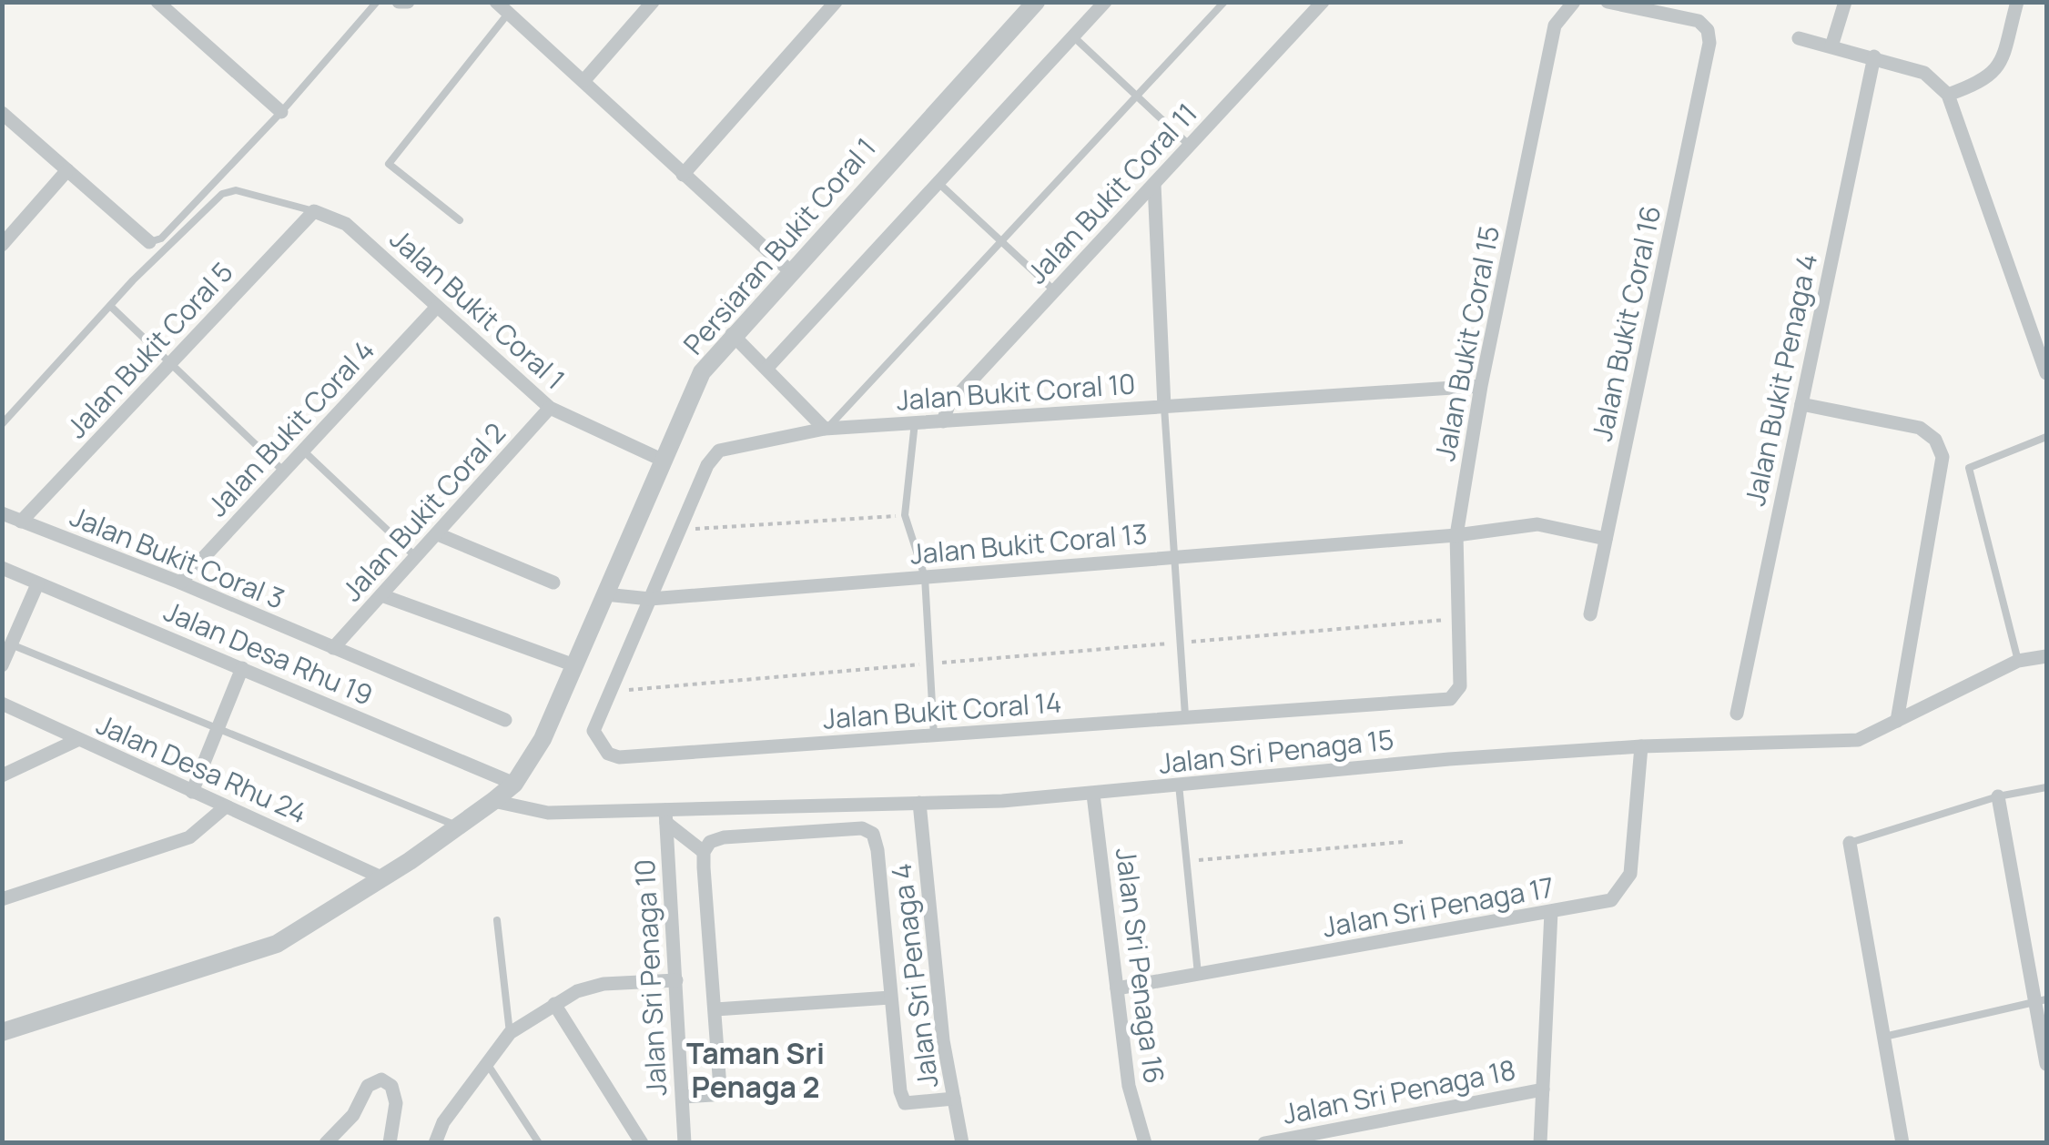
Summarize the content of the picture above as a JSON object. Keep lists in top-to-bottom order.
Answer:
{
  "streets": {
    "street": [
      "Jalan Bukit Coral 11",
      "Persiaran Bukit Coral 1",
      "Jalan Bukit Coral 1",
      "Jalan Bukit Coral 16",
      "Jalan Bukit Coral 15",
      "Jalan Bukit Coral 5",
      "Jalan Bukit Penaga 4",
      "Jalan Bukit Coral 10",
      "Jalan Bukit Coral 4",
      "Jalan Bukit Coral 2",
      "Jalan Bukit Coral 13",
      "Jalan Bukit Coral 3",
      "Jalan Desa Rhu 19",
      "Jalan Bukit Coral 14",
      "Jalan Sri Penaga 15",
      "Jalan Desa Rhu 24",
      "Jalan Sri Penaga 17",
      "Jalan Sri Penaga 16",
      "Jalan Sri Penaga 4",
      "Jalan Sri Penaga 10",
      "Jalan Sri Penaga 18"
    ]
  },
  "crossings": [
    ["Jalan Bukit Coral 11", "Jalan Bukit Coral 10"],
    ["Persiaran Bukit Coral 1", "Jalan Bukit Coral 1"],
    ["Persiaran Bukit Coral 1", "Jalan Bukit Coral 13"],
    ["Persiaran Bukit Coral 1", "Jalan Desa Rhu 19"],
    ["Persiaran Bukit Coral 1", "Jalan Sri Penaga 15"],
    ["Persiaran Bukit Coral 1", "Jalan Desa Rhu 24"],
    ["Jalan Bukit Coral 1", "Jalan Bukit Coral 5"],
    ["Jalan Bukit Coral 1", "Jalan Bukit Coral 4"],
    ["Jalan Bukit Coral 1", "Jalan Bukit Coral 2"],
    ["Jalan Bukit Coral 16", "Jalan Bukit Coral 13"],
    ["Jalan Bukit Coral 15", "Jalan Bukit Coral 10"],
    ["Jalan Bukit Coral 15", "Jalan Bukit Coral 13"],
    ["Jalan Bukit Coral 15", "Jalan Bukit Coral 14"],
    ["Jalan Bukit Coral 5", "Jalan Bukit Coral 3"],
    ["Jalan Bukit Coral 10", "Jalan Bukit Coral 13"],
    ["Jalan Bukit Coral 10", "Jalan Bukit Coral 14"],
    ["Jalan Bukit Coral 4", "Jalan Bukit Coral 3"],
    ["Jalan Bukit Coral 2", "Jalan Bukit Coral 3"],
    ["Jalan Bukit Coral 13", "Jalan Bukit Coral 14"],
    ["Jalan Sri Penaga 15", "Jalan Sri Penaga 17"],
    ["Jalan Sri Penaga 15", "Jalan Sri Penaga 16"],
    ["Jalan Sri Penaga 15", "Jalan Sri Penaga 4"],
    ["Jalan Sri Penaga 15", "Jalan Sri Penaga 10"],
    ["Jalan Sri Penaga 17", "Jalan Sri Penaga 16"]
  ],
  "districts": ["Taman Sri Penaga 2"]
}
